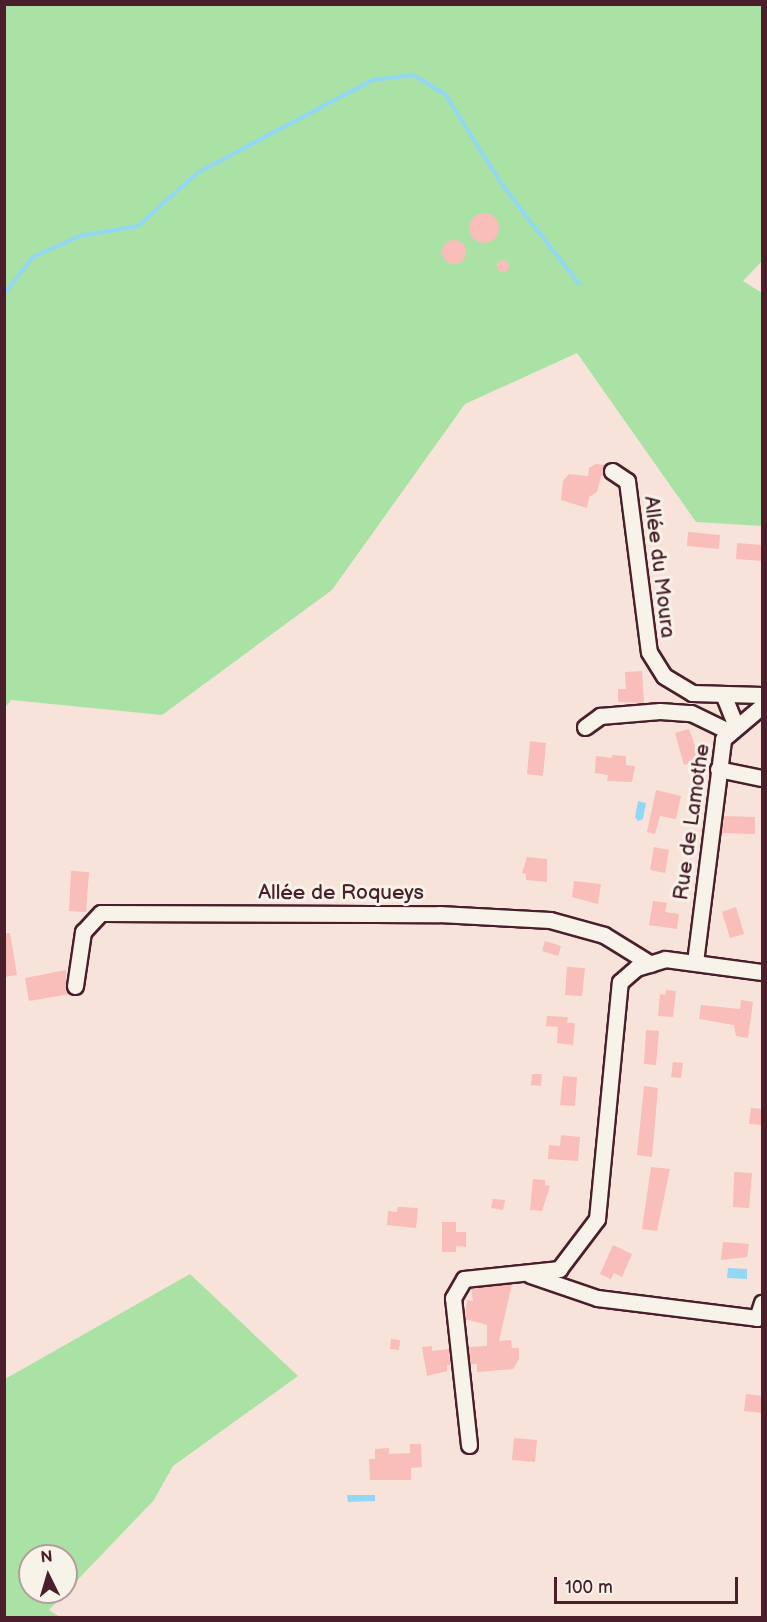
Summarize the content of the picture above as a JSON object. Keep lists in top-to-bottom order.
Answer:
{
  "streets": {
    "street": ["Allée du Moura", "Rue de Lamothe", "Allée de Roqueys"]
  },
  "scale_bar": "100 m",
  "north": "top"
}
